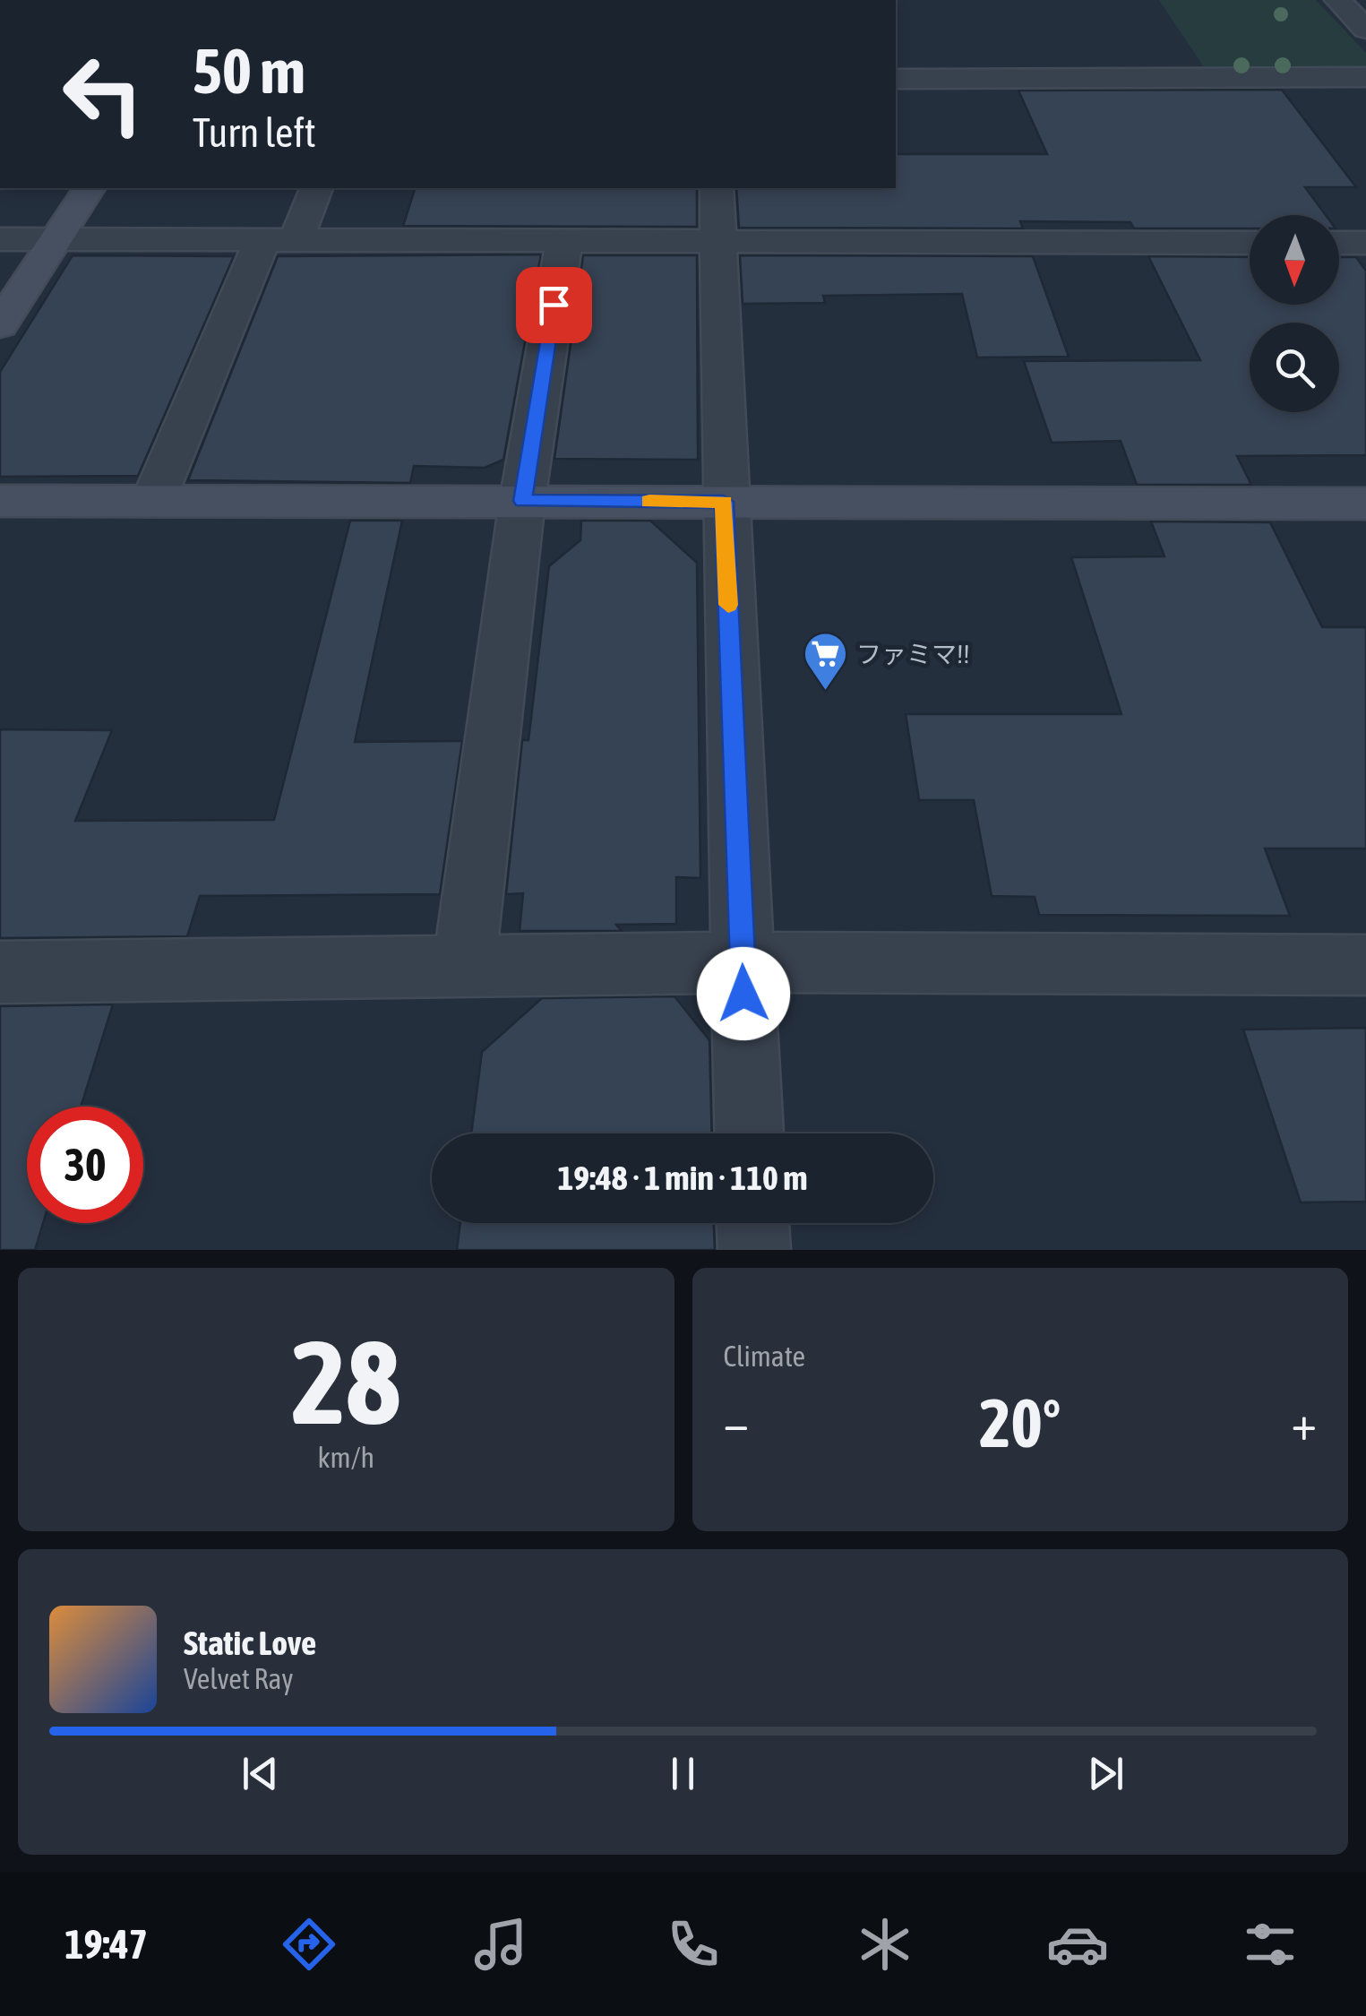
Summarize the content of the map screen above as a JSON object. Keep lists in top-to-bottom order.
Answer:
{
  "places": {
    "supermarket": ["ファミマ!!"]
  },
  "north": "bottom",
  "page": {
    "turn": ["50 m", "Turn left"],
    "limit": "30",
    "trip": "19:48 · 1 min · 110 m",
    "tile": [
      ["28", "km/h"],
      "Climate"
    ],
    "heat": ["−", "20°", "+"],
    "song": ["Static Love", "Velvet Ray"],
    "tabs": "19:47"
  }
}
